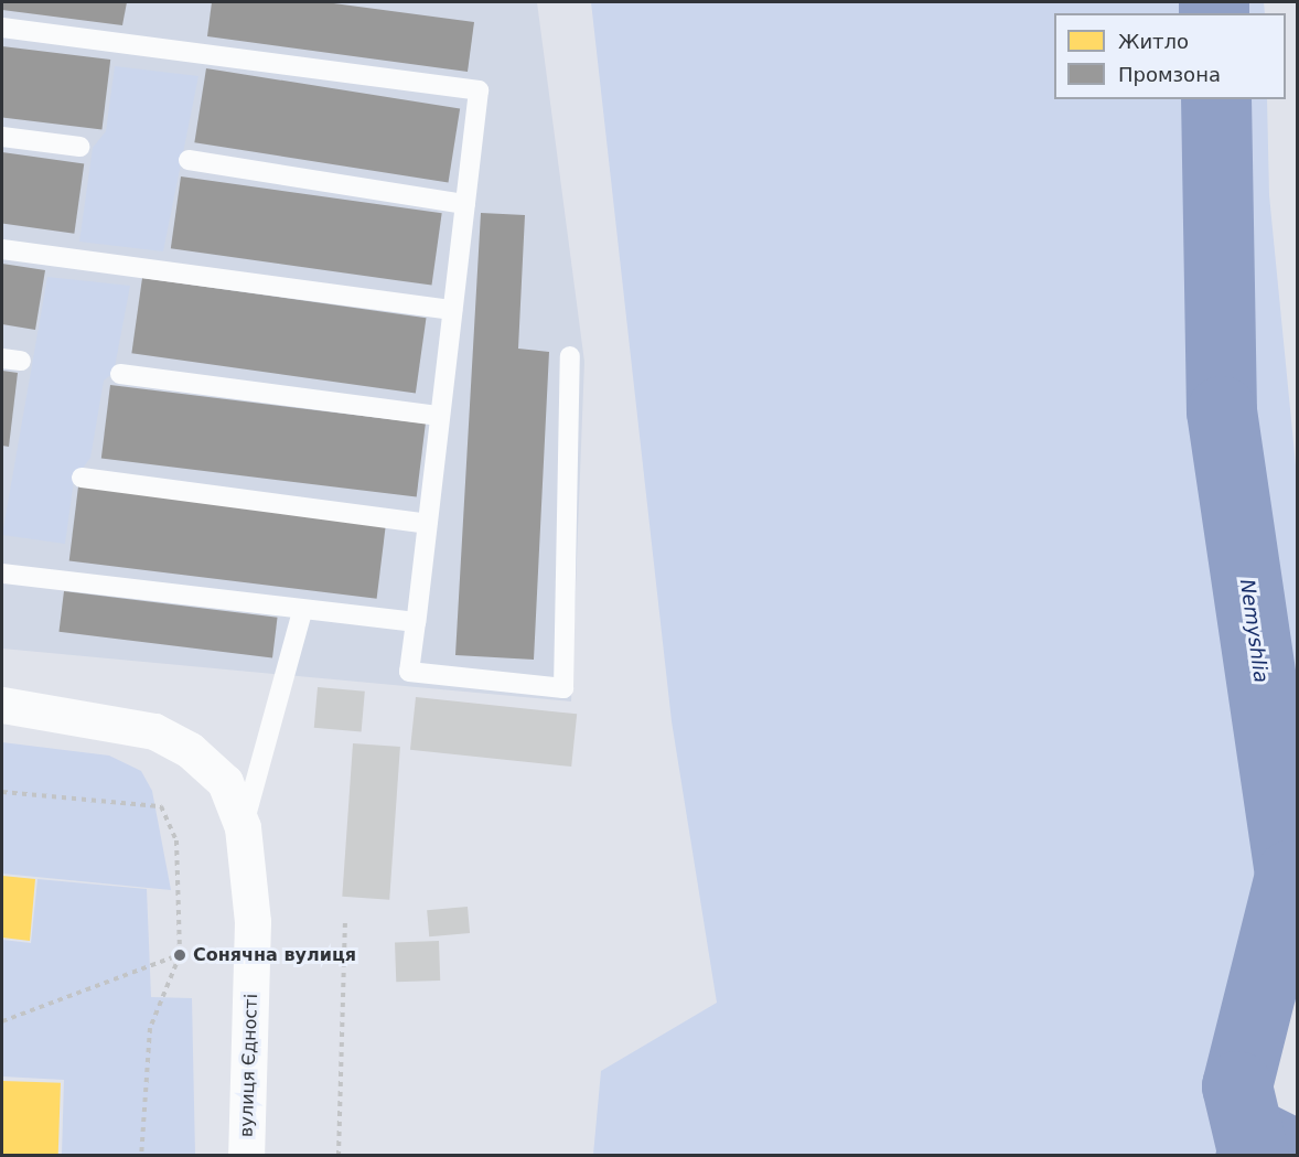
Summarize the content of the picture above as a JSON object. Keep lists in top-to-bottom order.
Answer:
{
  "streets": {
    "street": ["вулиця Єдності"]
  },
  "water": ["Nemyshlia"],
  "places": ["Сонячна вулиця"],
  "legend": ["Житло", "Промзона"]
}
